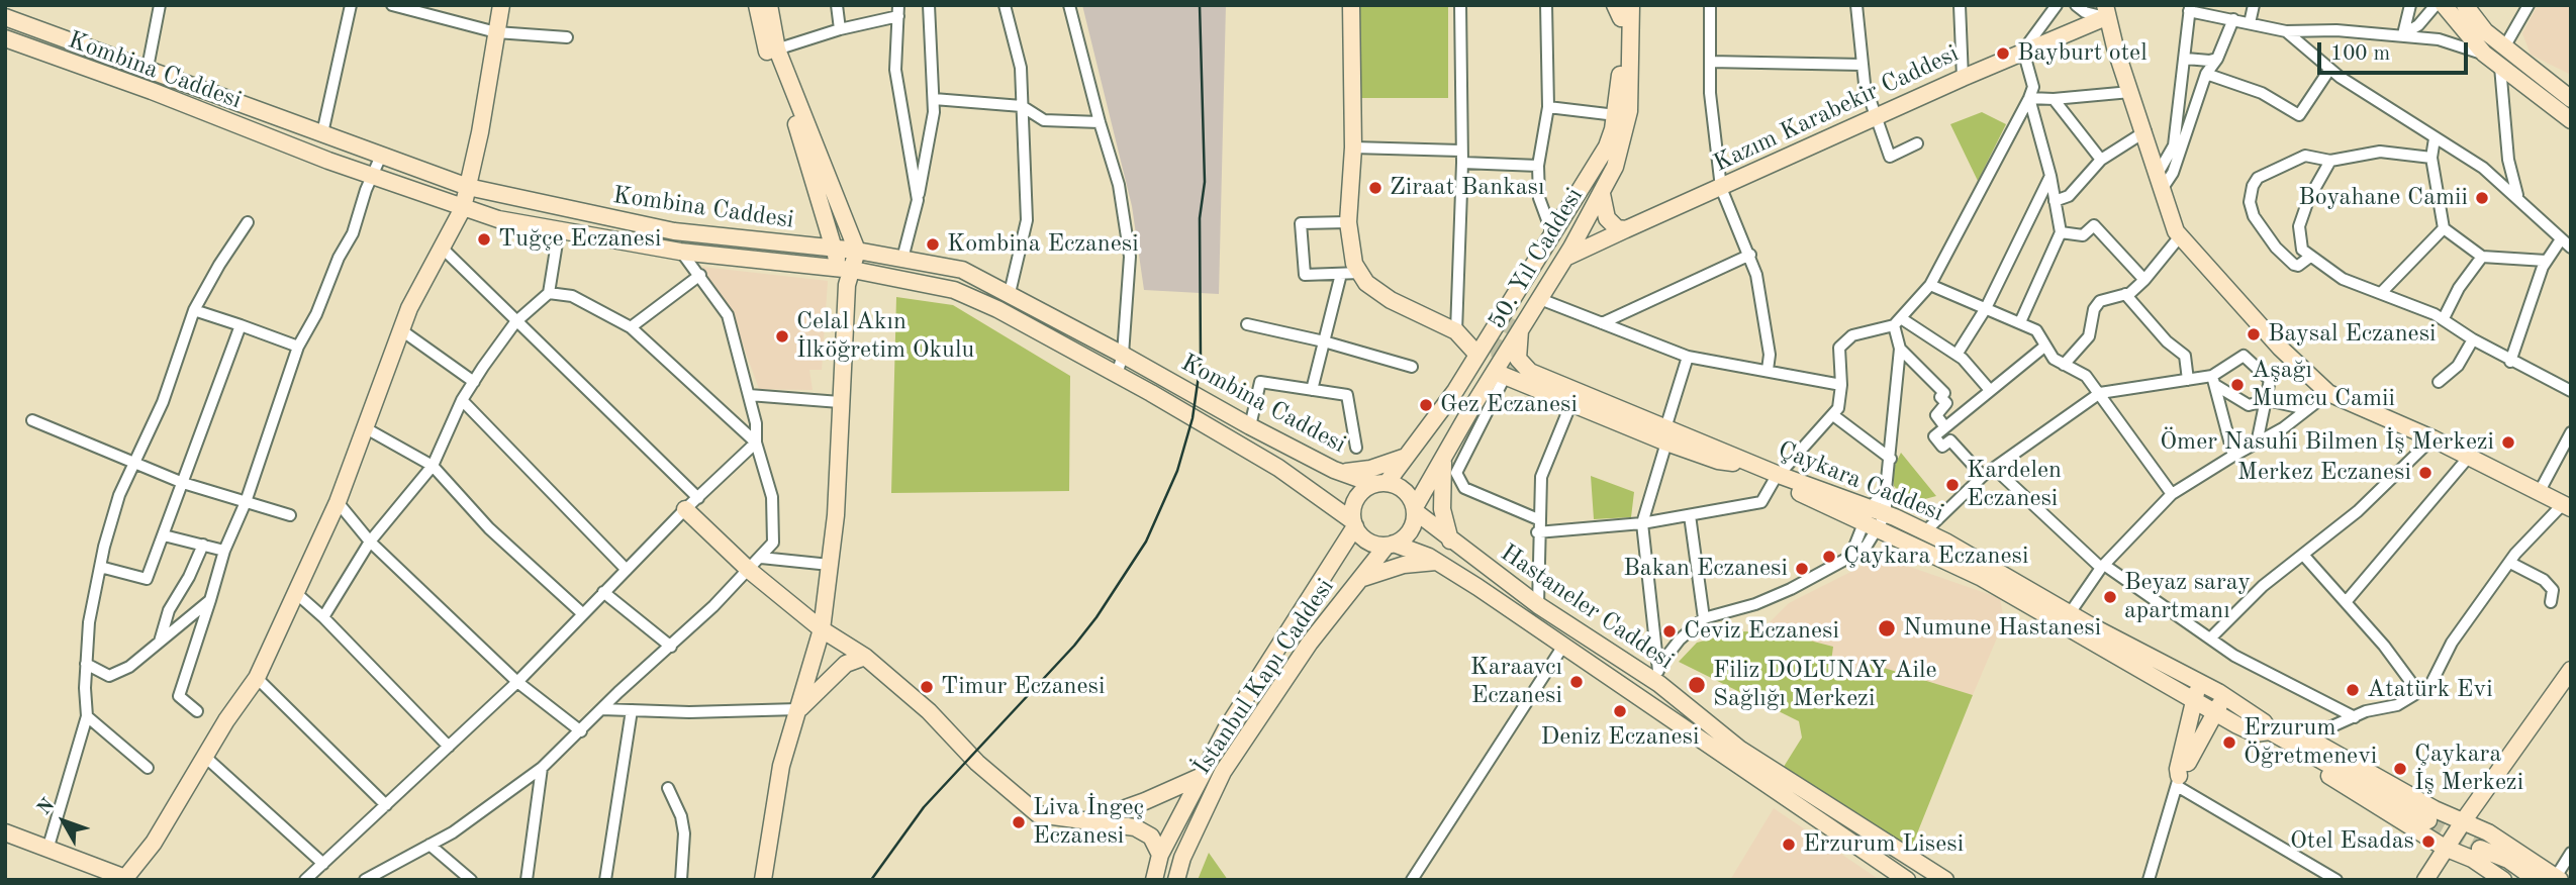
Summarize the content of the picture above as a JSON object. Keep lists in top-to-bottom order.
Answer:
{
  "streets": {
    "main road": [
      "Kombina Caddesi",
      "Kazım Karabekir Caddesi",
      "50. Yıl Caddesi",
      "Çaykara Caddesi",
      "Hastaneler Caddesi",
      "İstanbul Kapı Caddesi"
    ]
  },
  "crossings": [
    ["Kombina Caddesi", "50. Yıl Caddesi"],
    ["Kombina Caddesi", "Hastaneler Caddesi"],
    ["Kombina Caddesi", "İstanbul Kapı Caddesi"],
    ["Kazım Karabekir Caddesi", "50. Yıl Caddesi"],
    ["50. Yıl Caddesi", "Çaykara Caddesi"],
    ["50. Yıl Caddesi", "Hastaneler Caddesi"],
    ["50. Yıl Caddesi", "İstanbul Kapı Caddesi"],
    ["Hastaneler Caddesi", "İstanbul Kapı Caddesi"]
  ],
  "places": [
    "Bayburt otel",
    "Ziraat Bankası",
    "Boyahane Camii",
    "Tuğçe Eczanesi",
    "Kombina Eczanesi",
    "Baysal Eczanesi",
    "Celal Akın İlköğretim Okulu",
    "Aşağı Mumcu Camii",
    "Gez Eczanesi",
    "Ömer Nasuhi Bilmen İş Merkezi",
    "Merkez Eczanesi",
    "Kardelen Eczanesi",
    "Çaykara Eczanesi",
    "Bakan Eczanesi",
    "Beyaz saray apartmanı",
    "Numune Hastanesi",
    "Ceviz Eczanesi",
    "Karaavcı Eczanesi",
    "Filiz DOLUNAY Aile Sağlığı Merkezi",
    "Timur Eczanesi",
    "Atatürk Evi",
    "Deniz Eczanesi",
    "Erzurum Öğretmenevi",
    "Çaykara İş Merkezi",
    "Liva İngeç Eczanesi",
    "Otel Esadas",
    "Erzurum Lisesi"
  ],
  "scale_bar": "100 m",
  "north": "top left"
}
